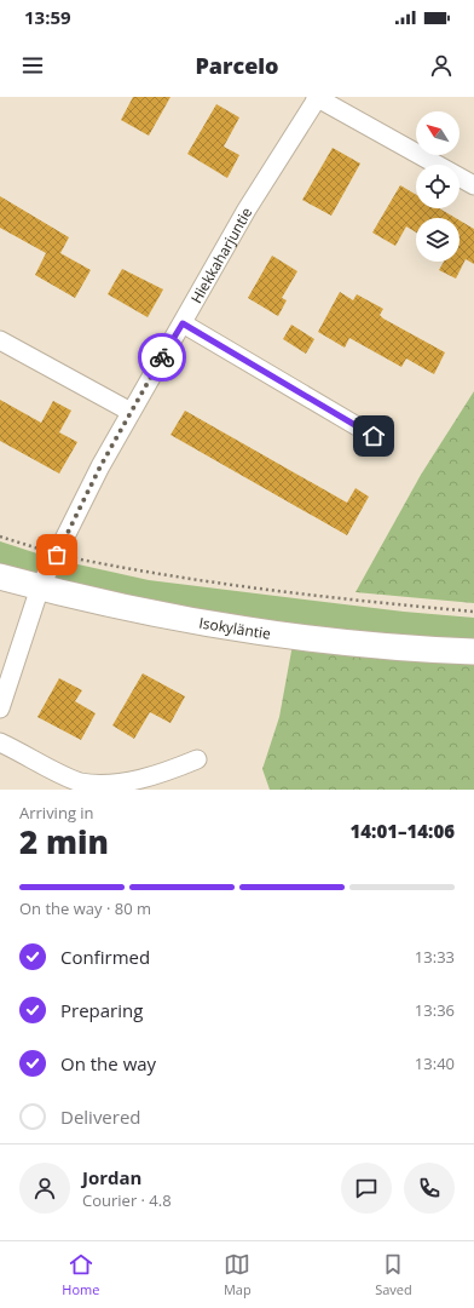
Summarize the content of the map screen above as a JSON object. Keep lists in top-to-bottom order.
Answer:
{
  "streets": {
    "street": ["Hiekkaharjuntie", "Isokyläntie"]
  },
  "crossings": [
    ["Hiekkaharjuntie", "Isokyläntie"]
  ],
  "north": "top left",
  "page": {
    "status": "13:59",
    "header": "Parcelo",
    "heading": ["2 min", "Arriving in", "14:01–14:06"],
    "panel": ["Jordan", "Courier · 4.8"],
    "bar": "On the way · 80 m",
    "list": [
      ["Confirmed", "13:33"],
      ["Preparing", "13:36"],
      ["On the way", "13:40"],
      "Delivered"
    ],
    "tabs": ["Home", "Map", "Saved"]
  }
}
